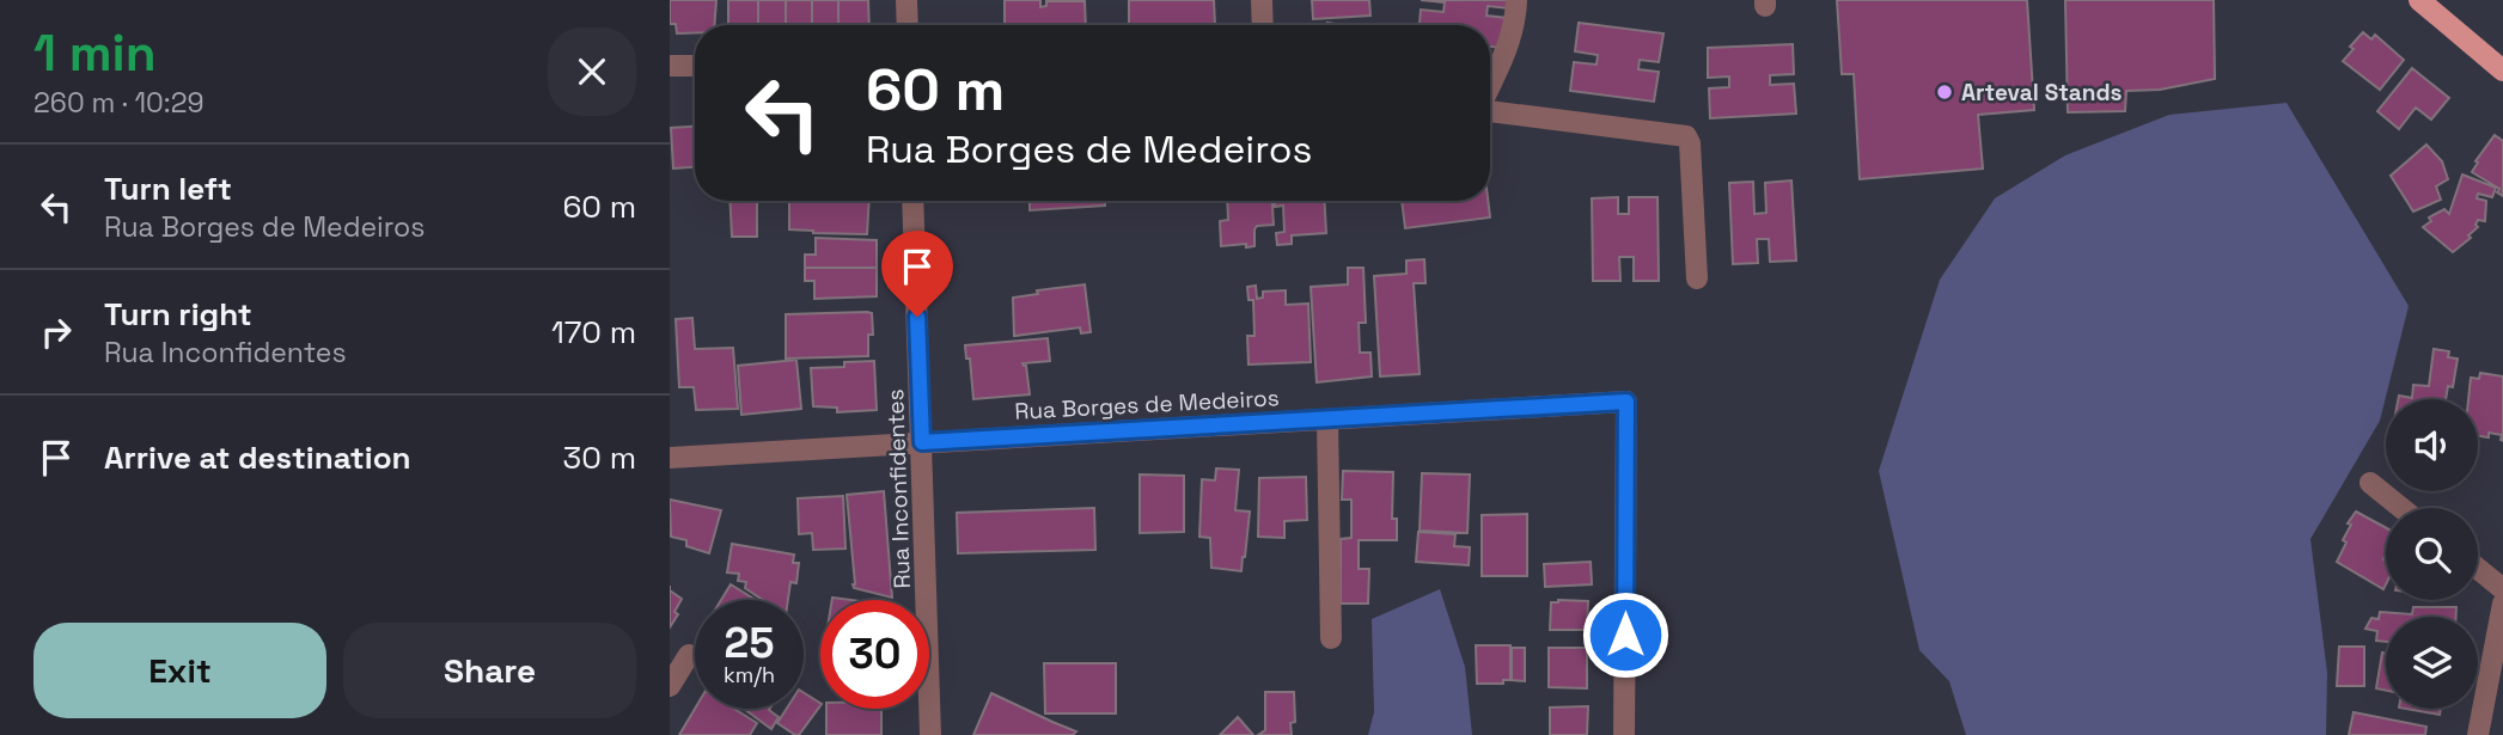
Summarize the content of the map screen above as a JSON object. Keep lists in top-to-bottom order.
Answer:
{
  "streets": {
    "street": ["Rua Borges de Medeiros", "Rua Inconfidentes"]
  },
  "crossings": [
    ["Rua Borges de Medeiros", "Rua Inconfidentes"]
  ],
  "places": ["Arteval Stands"],
  "page": {
    "heading": ["1 min", "260 m · 10:29"],
    "turn": ["60 m", "Rua Borges de Medeiros"],
    "list": [
      {
        "name": "Turn left",
        "note": "Rua Borges de Medeiros",
        "value": "60 m"
      },
      {
        "name": "Turn right",
        "note": "Rua Inconfidentes",
        "value": "170 m"
      },
      {
        "name": "Arrive at destination",
        "value": "30 m"
      }
    ],
    "speed": "25 km/h",
    "limit": "30",
    "buttons": ["Exit", "Share"]
  }
}
